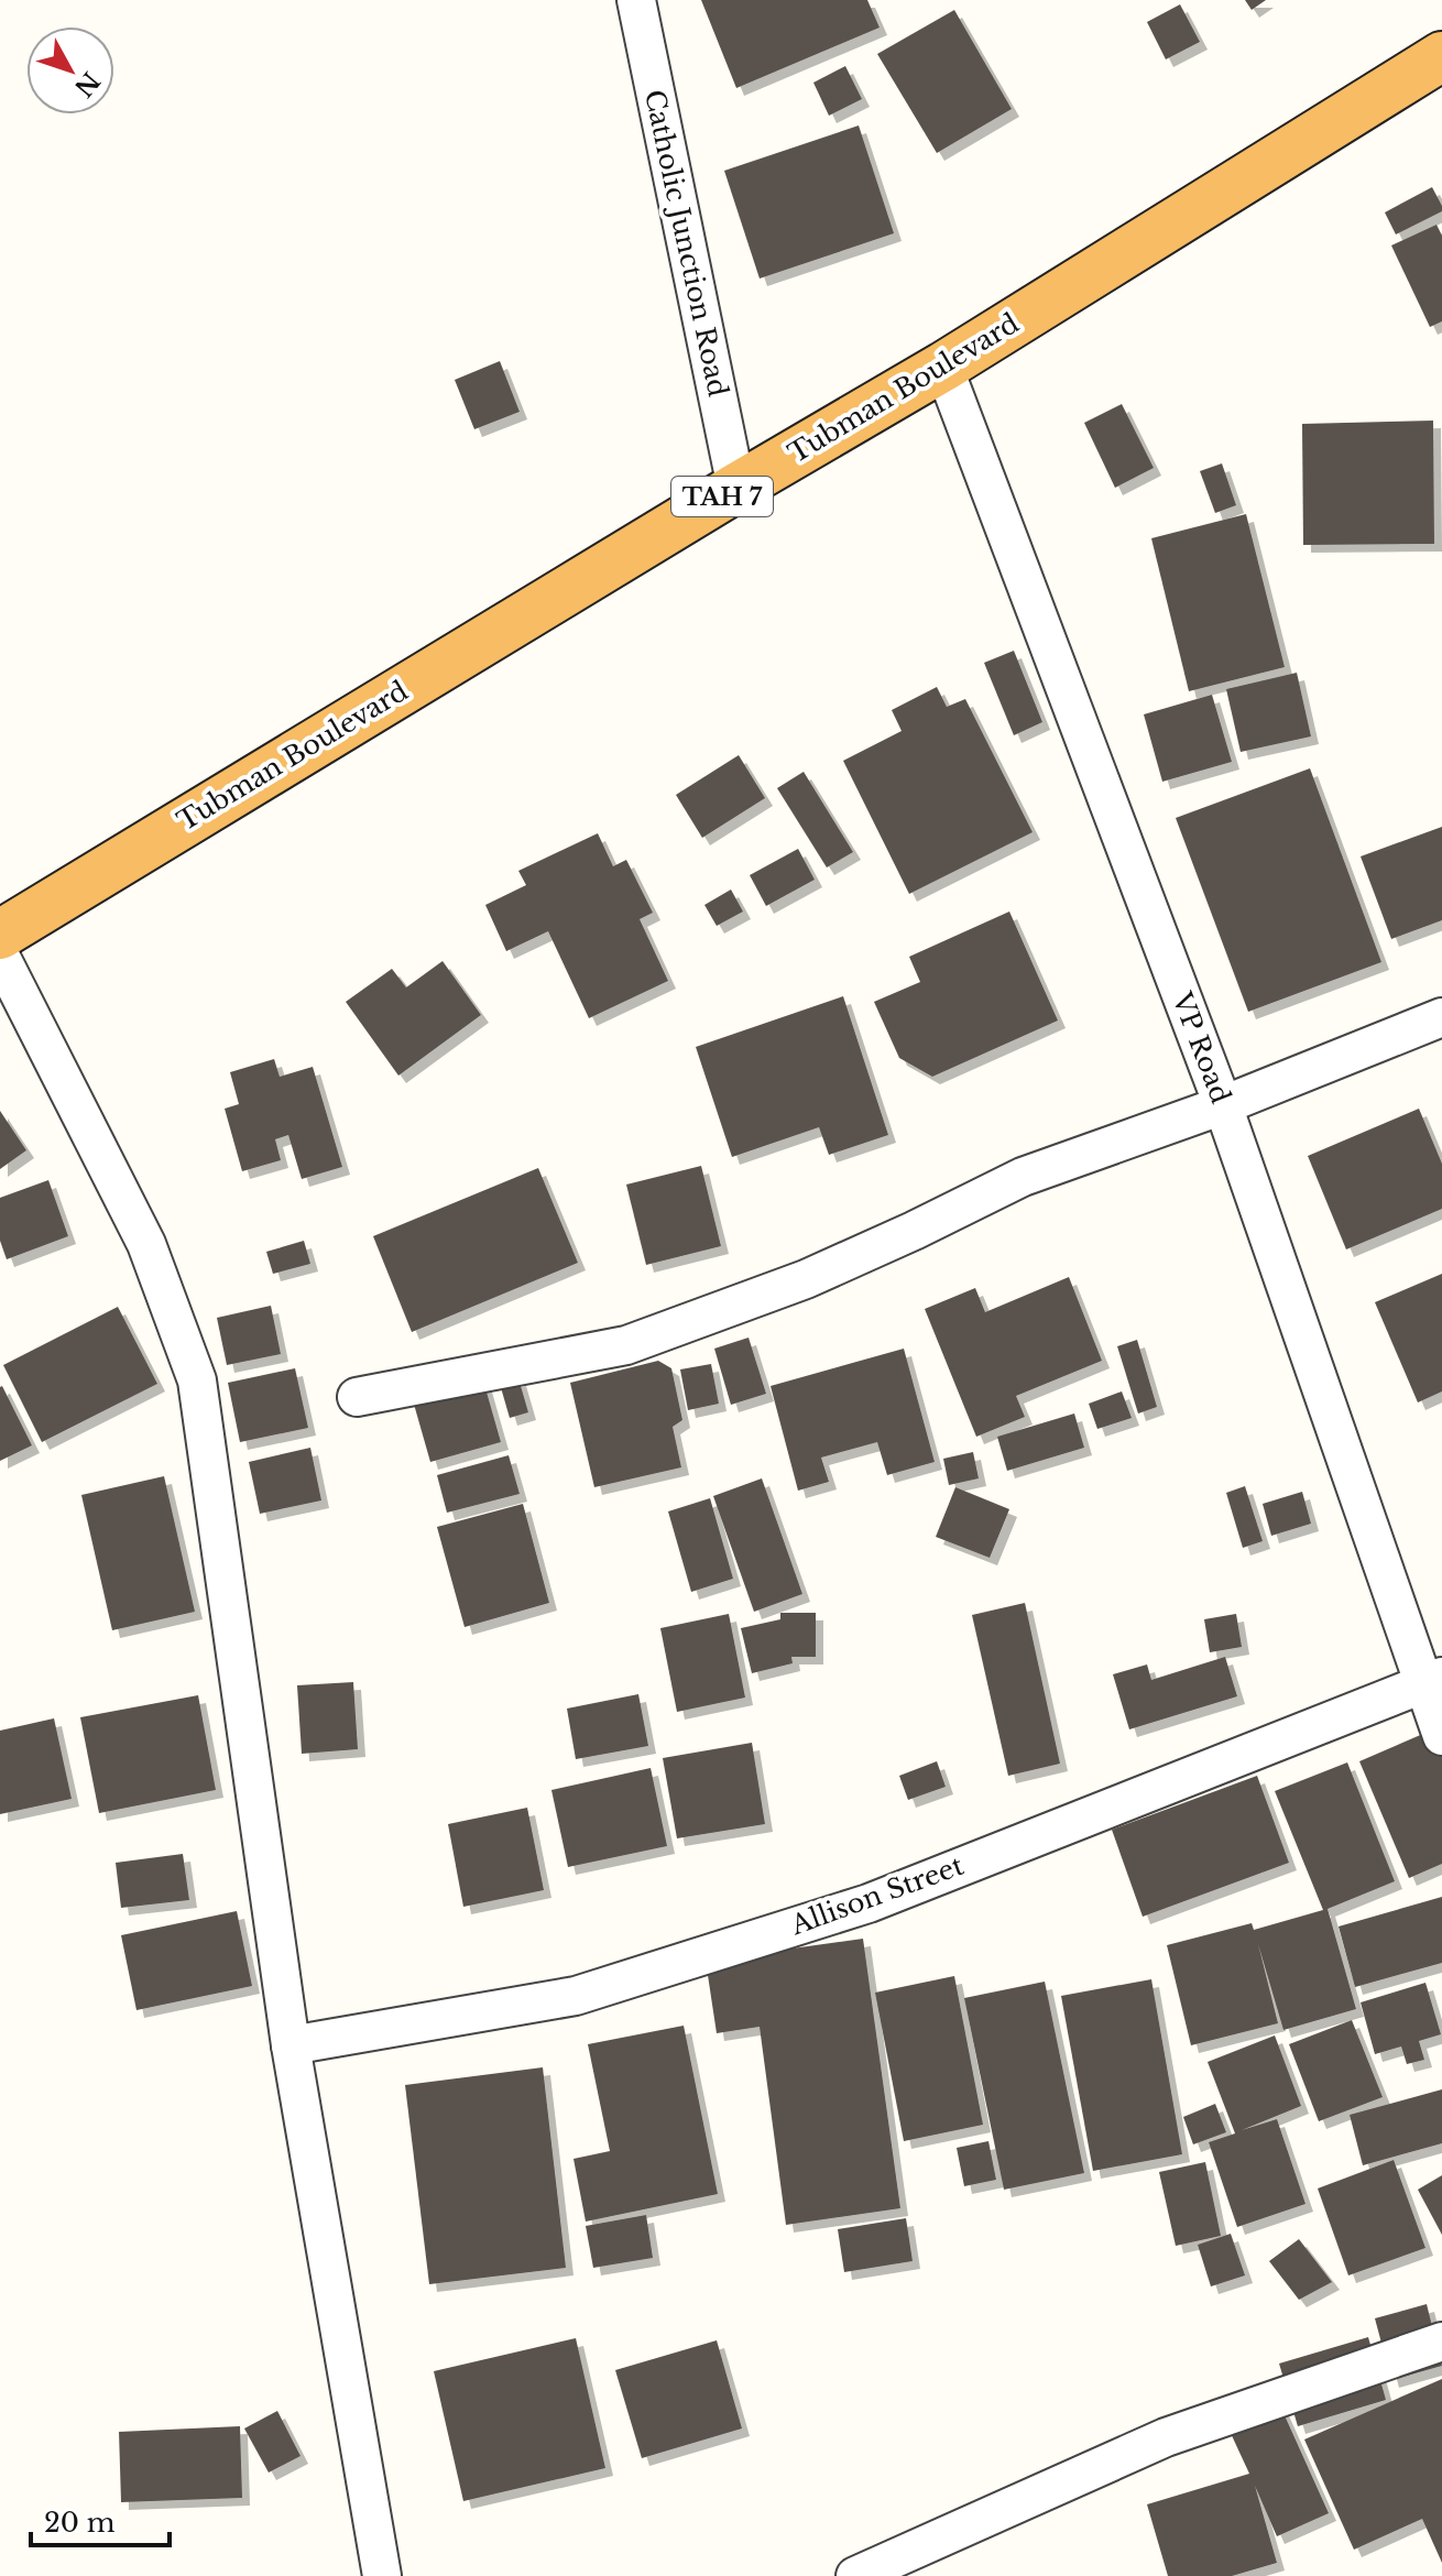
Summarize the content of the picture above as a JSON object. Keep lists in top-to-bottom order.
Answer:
{
  "streets": {
    "highway": ["Tubman Boulevard", "TAH 7"],
    "street": ["Catholic Junction Road", "VP Road", "Allison Street"]
  },
  "crossings": [
    ["Catholic Junction Road", "Tubman Boulevard"],
    ["Tubman Boulevard", "VP Road"],
    ["VP Road", "Allison Street"]
  ],
  "scale_bar": "20 m",
  "north": "bottom right"
}
